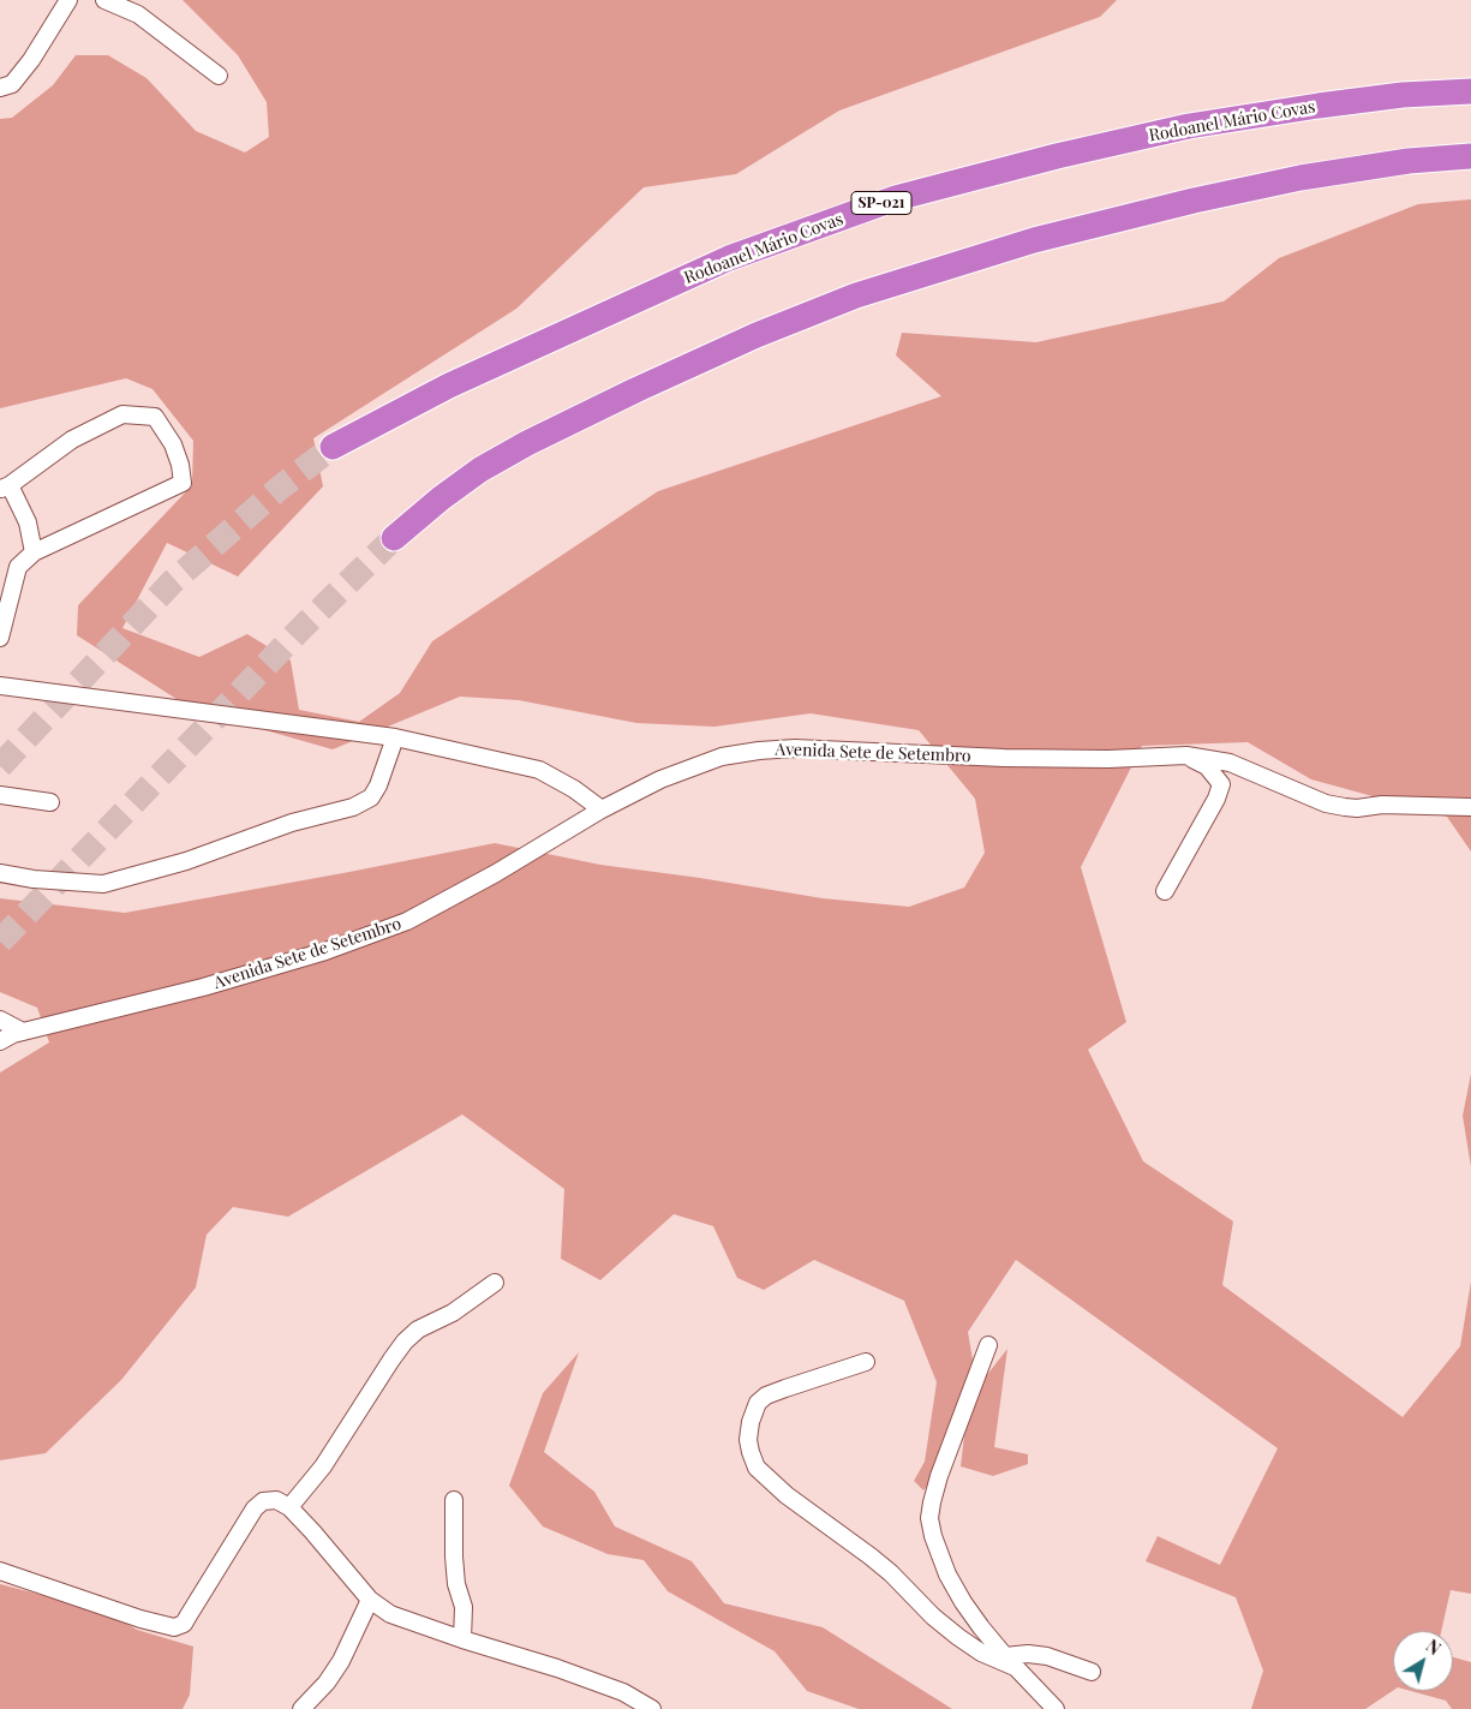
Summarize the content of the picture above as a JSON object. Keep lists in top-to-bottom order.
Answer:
{
  "streets": {
    "highway": ["Rodoanel Mário Covas", "SP-021"],
    "street": ["Avenida Sete de Setembro"]
  },
  "north": "top right"
}
